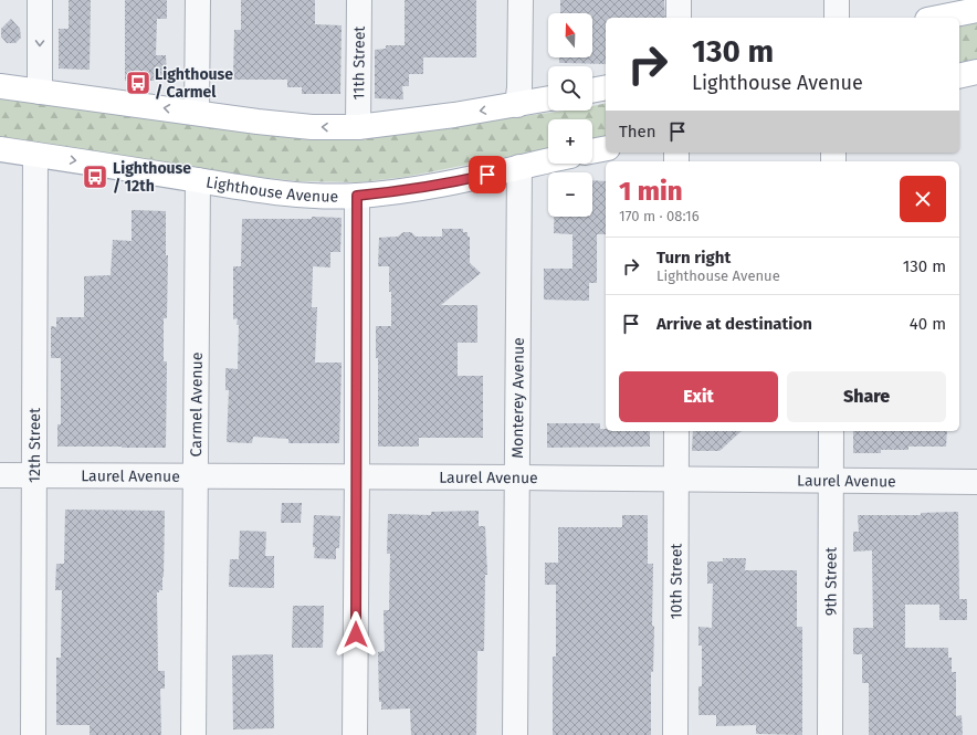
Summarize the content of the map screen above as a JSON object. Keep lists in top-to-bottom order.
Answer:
{
  "streets": {
    "main road": ["Lighthouse Avenue"],
    "street": [
      "11th Street",
      "Monterey Avenue",
      "Carmel Avenue",
      "12th Street",
      "Laurel Avenue",
      "10th Street",
      "9th Street"
    ]
  },
  "crossings": [
    ["Lighthouse Avenue", "Monterey Avenue"],
    ["Lighthouse Avenue", "Carmel Avenue"],
    ["Lighthouse Avenue", "12th Street"],
    ["Monterey Avenue", "Laurel Avenue"],
    ["Carmel Avenue", "Laurel Avenue"],
    ["12th Street", "Laurel Avenue"],
    ["Laurel Avenue", "10th Street"],
    ["Laurel Avenue", "9th Street"]
  ],
  "places": {
    "bus stop": ["Lighthouse / Carmel", "Lighthouse / 12th"]
  },
  "north": "top",
  "page": {
    "map_buttons": ["+", "−"],
    "turn": ["130 m", "Lighthouse Avenue"],
    "then": "Then",
    "heading": ["1 min", "170 m · 08:16"],
    "list": [
      {
        "name": "Turn right",
        "note": "Lighthouse Avenue",
        "value": "130 m"
      },
      {
        "name": "Arrive at destination",
        "value": "40 m"
      }
    ],
    "buttons": ["Exit", "Share"]
  }
}
